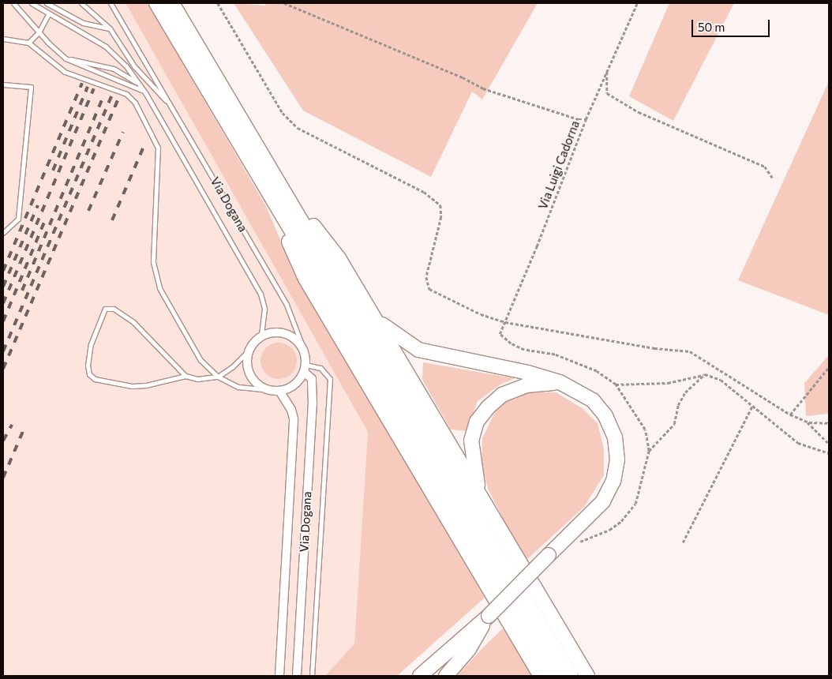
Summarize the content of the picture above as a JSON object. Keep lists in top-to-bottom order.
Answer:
{
  "streets": {
    "street": ["Via Dogana"],
    "path": ["Via Luigi Cadorna"]
  },
  "scale_bar": "50 m"
}
